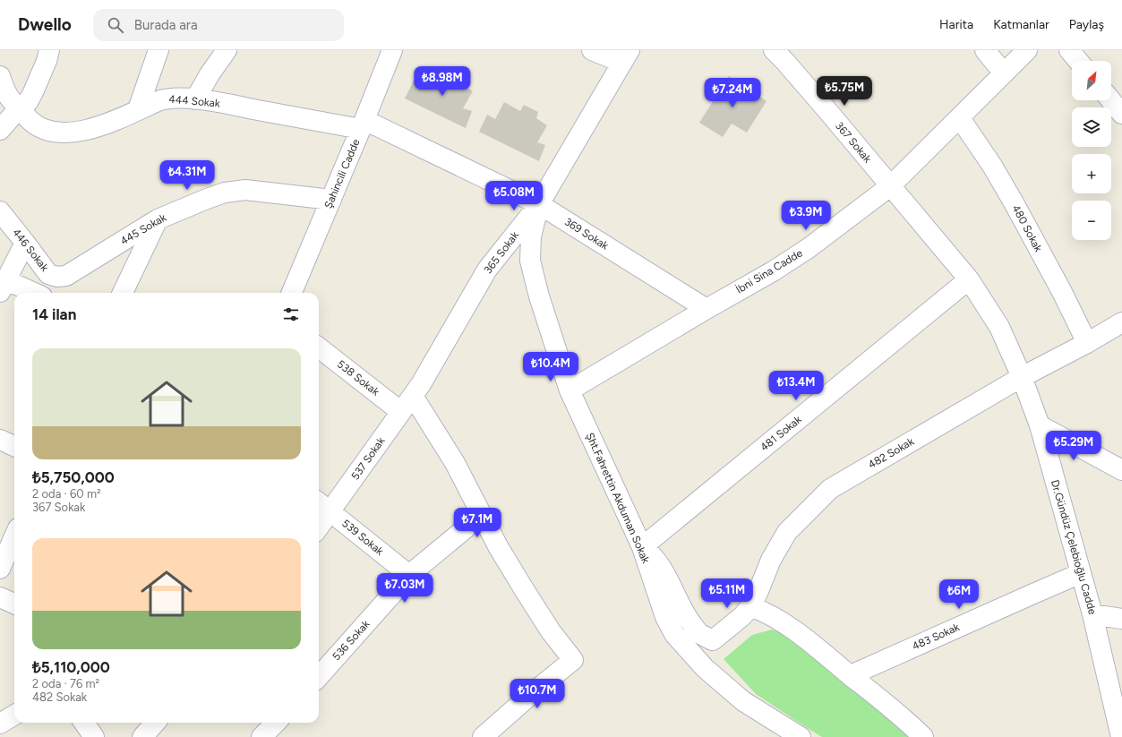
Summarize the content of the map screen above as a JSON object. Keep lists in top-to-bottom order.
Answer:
{
  "streets": {
    "street": [
      "444 Sokak",
      "367 Sokak",
      "Şahincili Cadde",
      "480 Sokak",
      "445 Sokak",
      "369 Sokak",
      "446 Sokak",
      "365 Sokak",
      "İbni Sina Cadde",
      "538 Sokak",
      "481 Sokak",
      "482 Sokak",
      "537 Sokak",
      "Şht.Fahrettin Akduman Sokak",
      "539 Sokak",
      "Dr.Gündüz Çelebioğlu Cadde",
      "483 Sokak",
      "536 Sokak"
    ]
  },
  "crossings": [
    ["444 Sokak", "Şahincili Cadde"],
    ["444 Sokak", "369 Sokak"],
    ["367 Sokak", "İbni Sina Cadde"],
    ["367 Sokak", "Dr.Gündüz Çelebioğlu Cadde"],
    ["Şahincili Cadde", "445 Sokak"],
    ["Şahincili Cadde", "369 Sokak"],
    ["480 Sokak", "İbni Sina Cadde"],
    ["480 Sokak", "482 Sokak"],
    ["445 Sokak", "446 Sokak"],
    ["369 Sokak", "365 Sokak"],
    ["369 Sokak", "İbni Sina Cadde"],
    ["369 Sokak", "Şht.Fahrettin Akduman Sokak"],
    ["365 Sokak", "537 Sokak"],
    ["365 Sokak", "Şht.Fahrettin Akduman Sokak"],
    ["İbni Sina Cadde", "Şht.Fahrettin Akduman Sokak"],
    ["İbni Sina Cadde", "Dr.Gündüz Çelebioğlu Cadde"],
    ["538 Sokak", "537 Sokak"],
    ["481 Sokak", "482 Sokak"],
    ["481 Sokak", "Şht.Fahrettin Akduman Sokak"],
    ["481 Sokak", "Dr.Gündüz Çelebioğlu Cadde"],
    ["482 Sokak", "Şht.Fahrettin Akduman Sokak"],
    ["482 Sokak", "Dr.Gündüz Çelebioğlu Cadde"],
    ["537 Sokak", "539 Sokak"],
    ["539 Sokak", "536 Sokak"],
    ["Dr.Gündüz Çelebioğlu Cadde", "483 Sokak"]
  ],
  "north": "top right",
  "page": {
    "header": "Dwello",
    "search": "Burada ara",
    "nav": ["Harita", "Katmanlar", "Paylaş"],
    "map_buttons": ["+", "−"],
    "price": [
      "₺8.98M",
      "₺5.75M",
      "₺7.24M",
      "₺4.31M",
      "₺5.08M",
      "₺3.9M",
      "₺10.4M",
      "₺13.4M",
      "₺5.29M",
      "₺7.1M",
      "₺7.03M",
      "₺5.11M",
      "₺6M",
      "₺10.7M"
    ],
    "heading": "14 ilan",
    "list": [
      {
        "name": "₺5,750,000",
        "note": "2 oda · 60 m² · 367 Sokak"
      },
      {
        "name": "₺5,110,000",
        "note": "2 oda · 76 m² · 482 Sokak"
      }
    ]
  }
}
